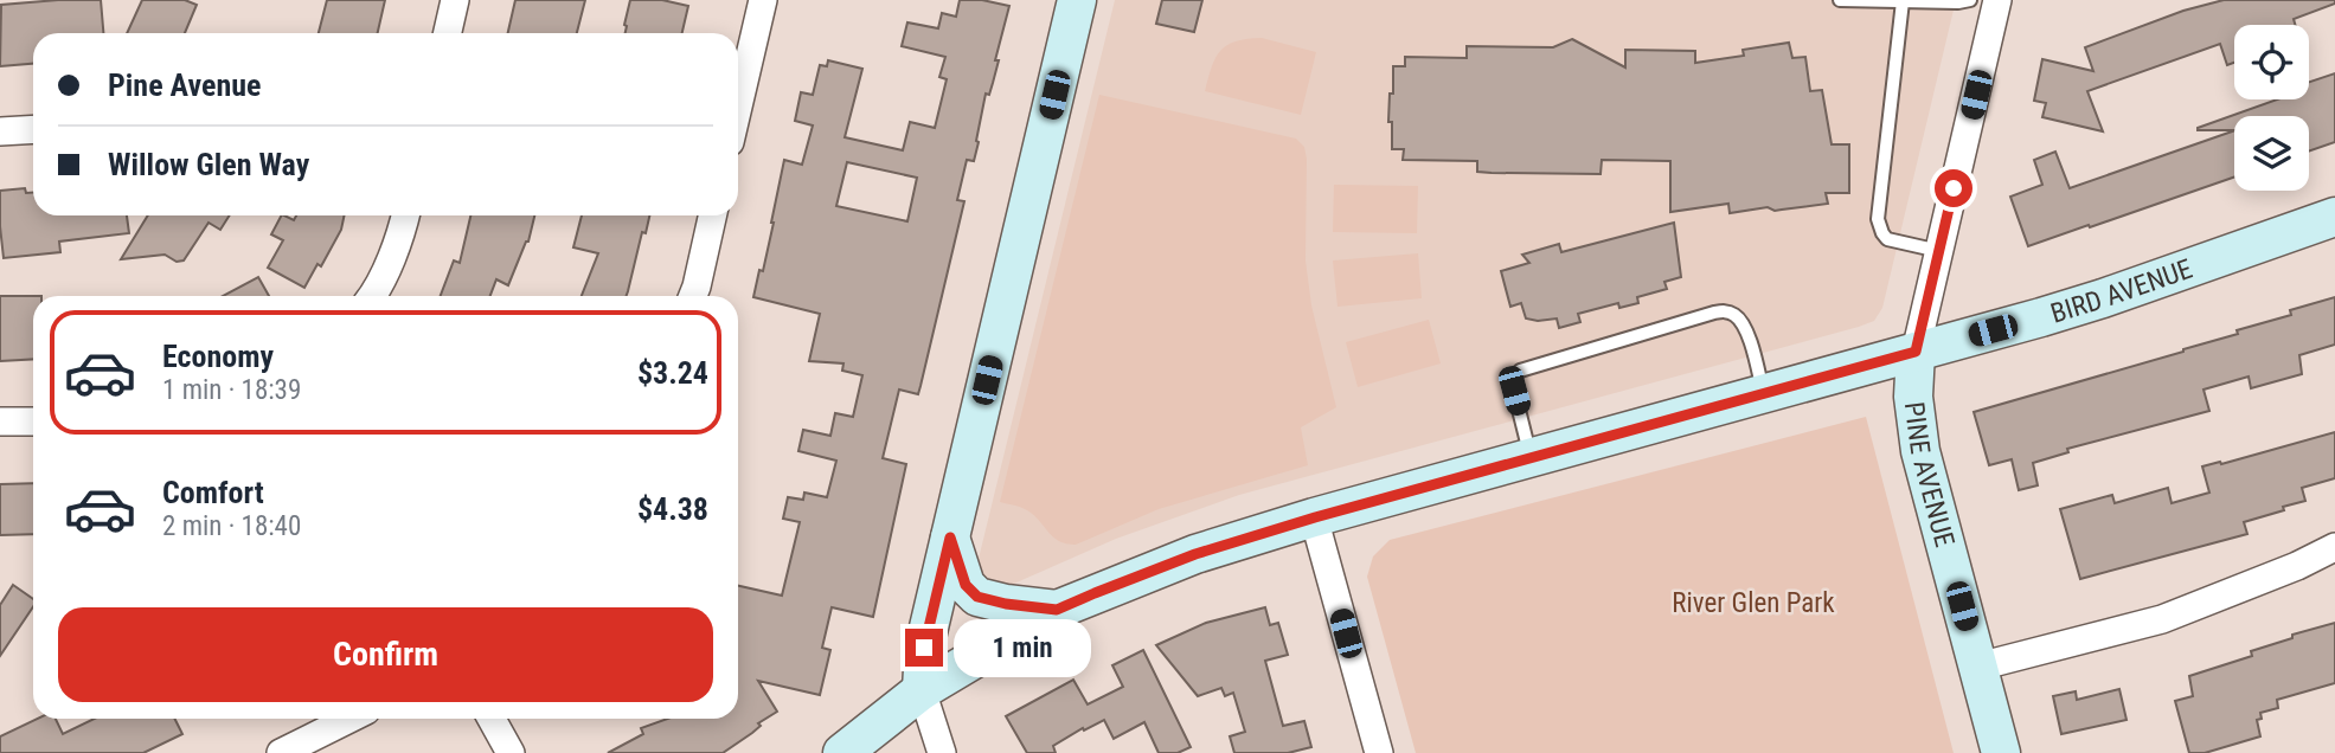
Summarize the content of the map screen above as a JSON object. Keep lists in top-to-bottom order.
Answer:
{
  "streets": {
    "street": ["BIRD AVENUE", "PINE AVENUE"]
  },
  "crossings": [
    ["BIRD AVENUE", "PINE AVENUE"]
  ],
  "parks": ["River Glen Park"],
  "page": {
    "banner": ["Pine Avenue", "Willow Glen Way"],
    "list": [
      {
        "name": "Economy",
        "note": "1 min · 18:39",
        "value": "$3.24"
      },
      {
        "name": "Comfort",
        "note": "2 min · 18:40",
        "value": "$4.38"
      }
    ],
    "buttons": "Confirm",
    "bubble": "1 min"
  }
}
